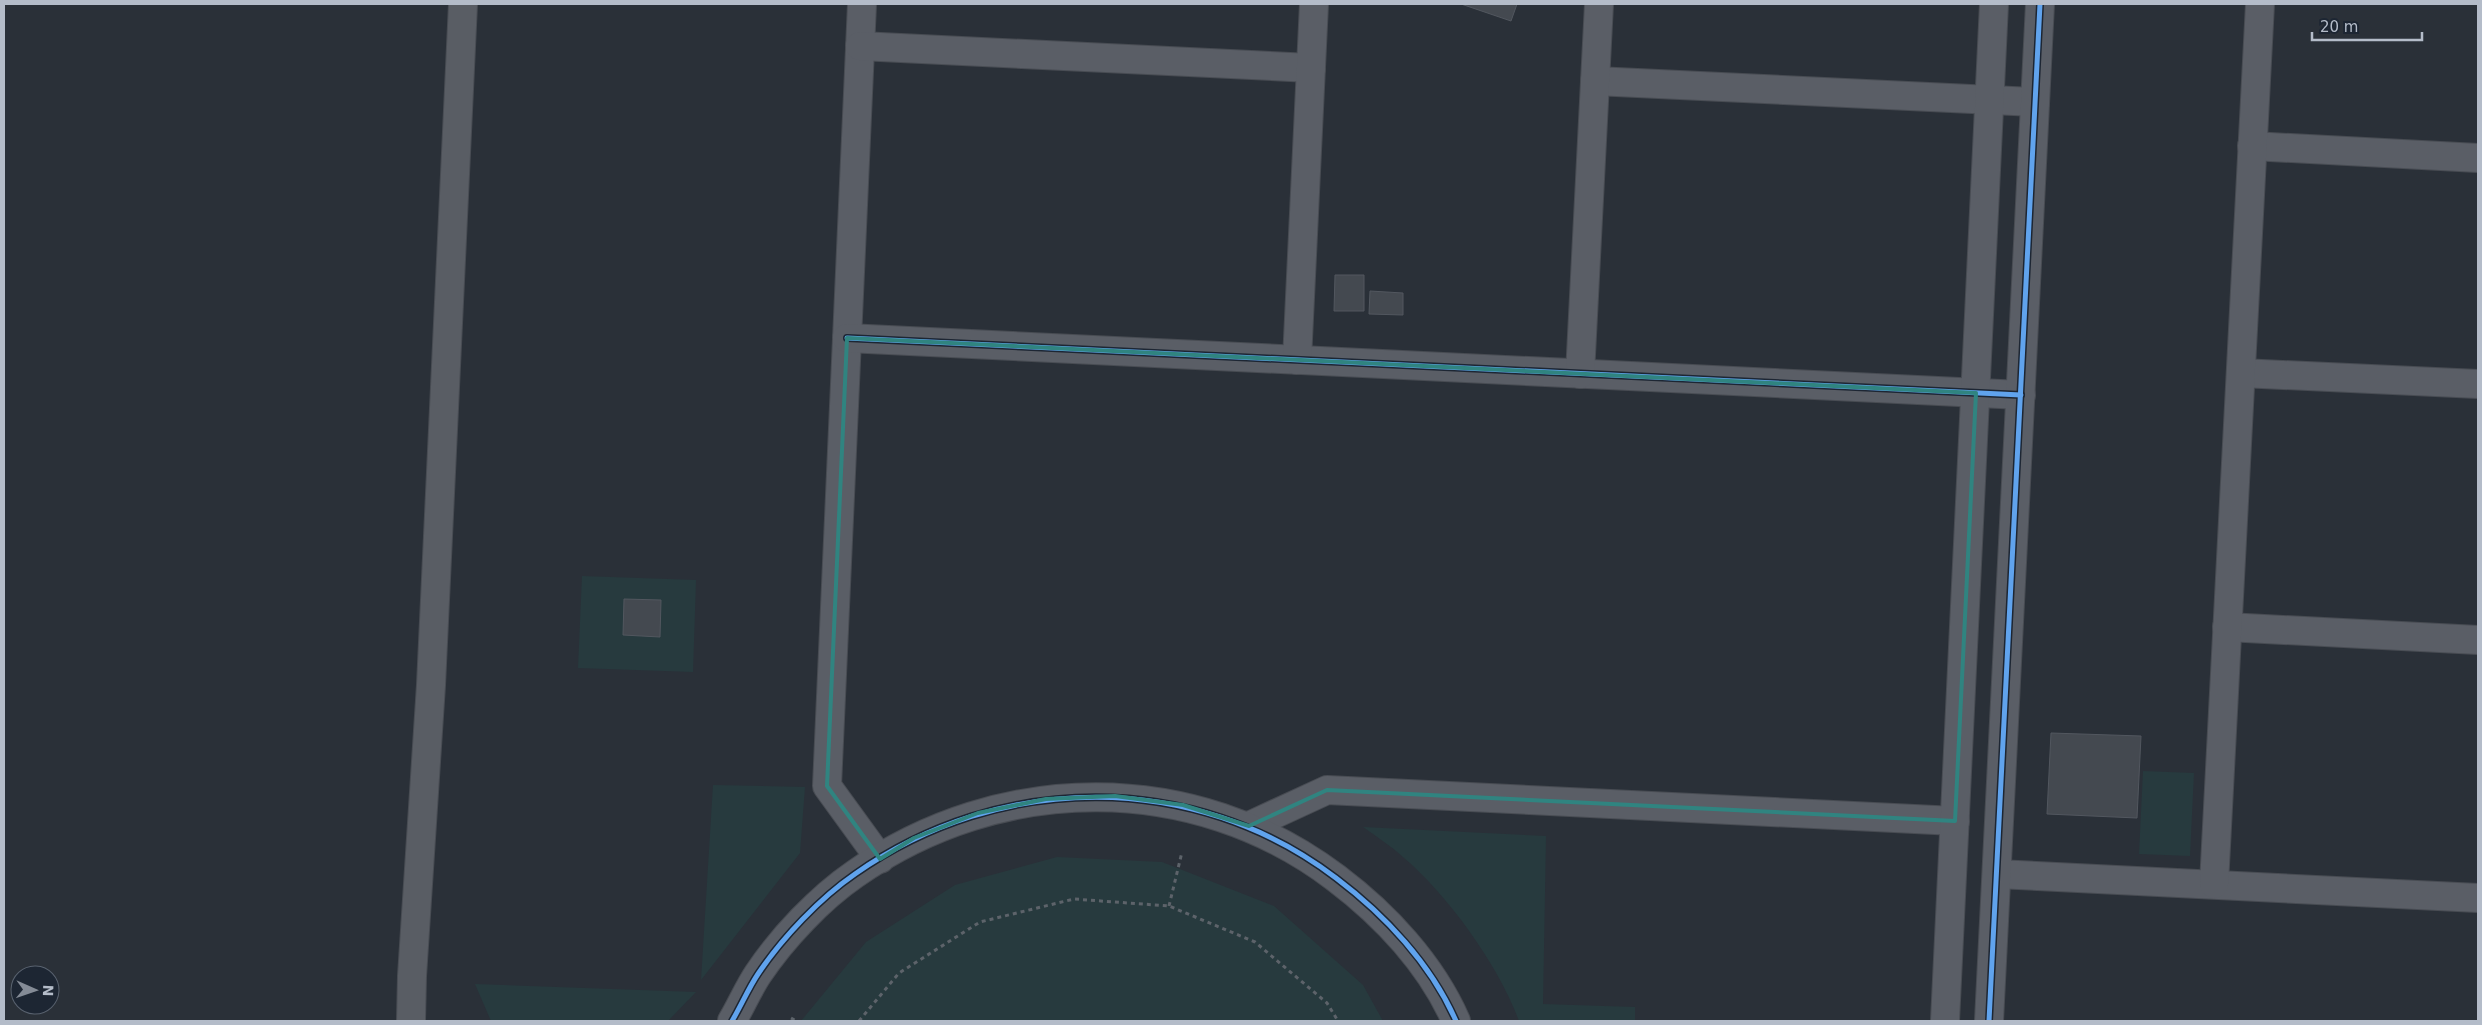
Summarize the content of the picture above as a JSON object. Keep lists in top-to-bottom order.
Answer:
{
  "scale_bar": "20 m",
  "north": "right"
}
